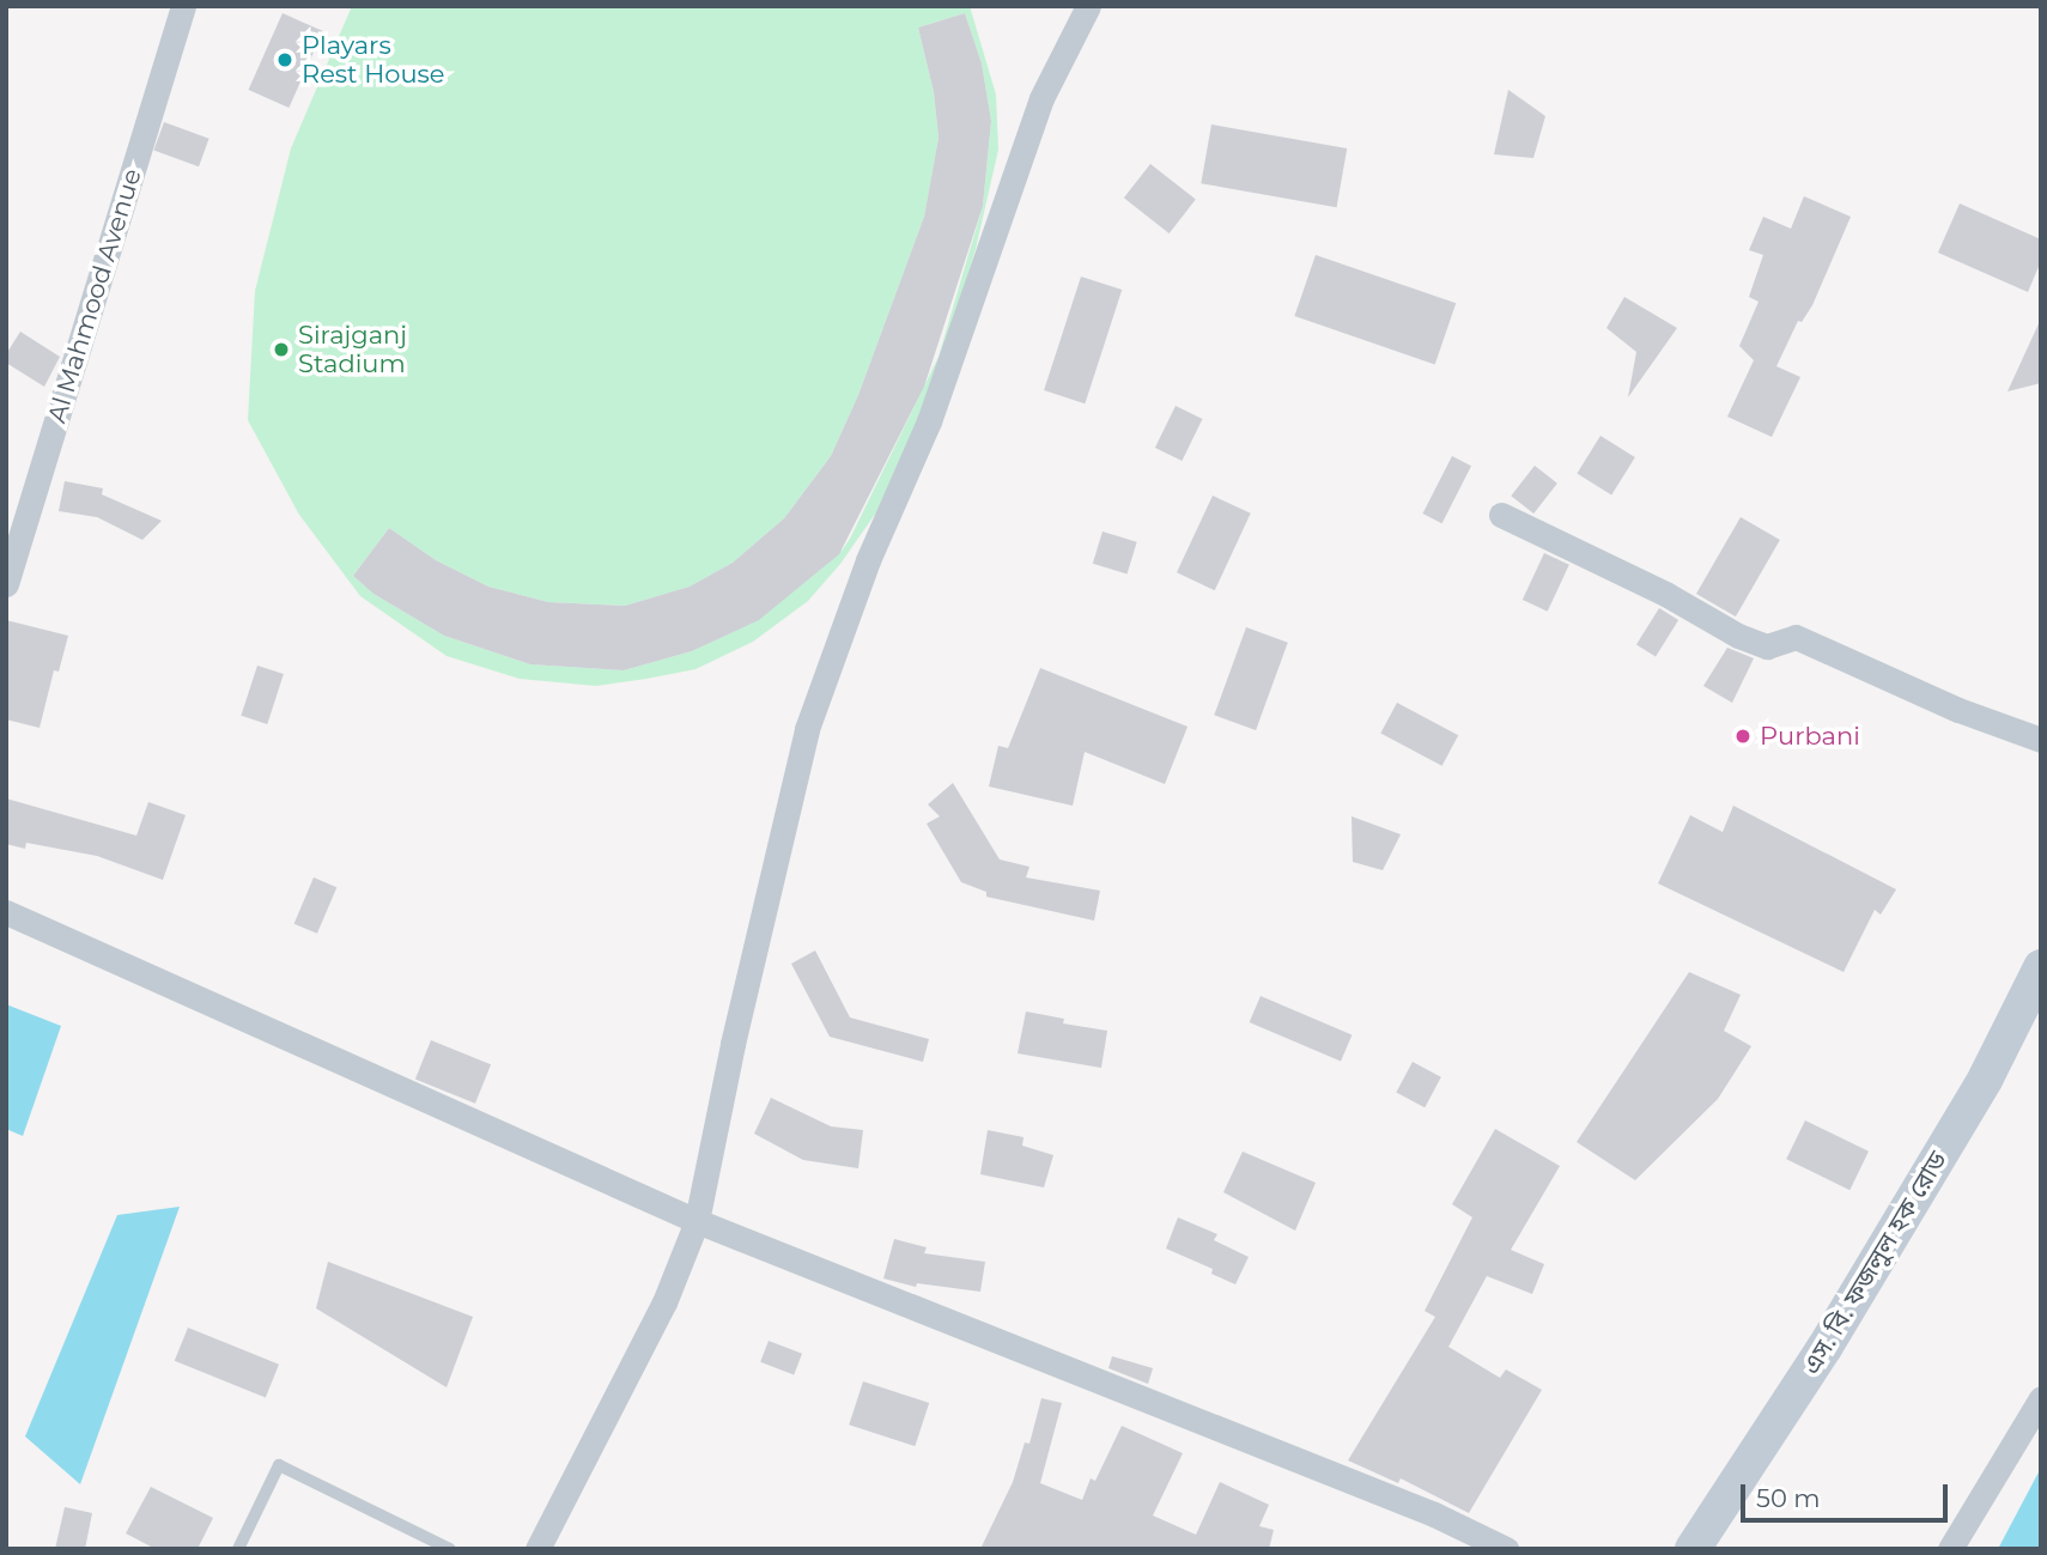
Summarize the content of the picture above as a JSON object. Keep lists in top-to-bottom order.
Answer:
{
  "streets": {
    "main road": ["এস. বি. ফজলুল হক রোড"],
    "street": ["Al Mahmood Avenue"]
  },
  "places": ["Playars Rest House", "Sirajganj Stadium", "Purbani"],
  "scale_bar": "50 m"
}
